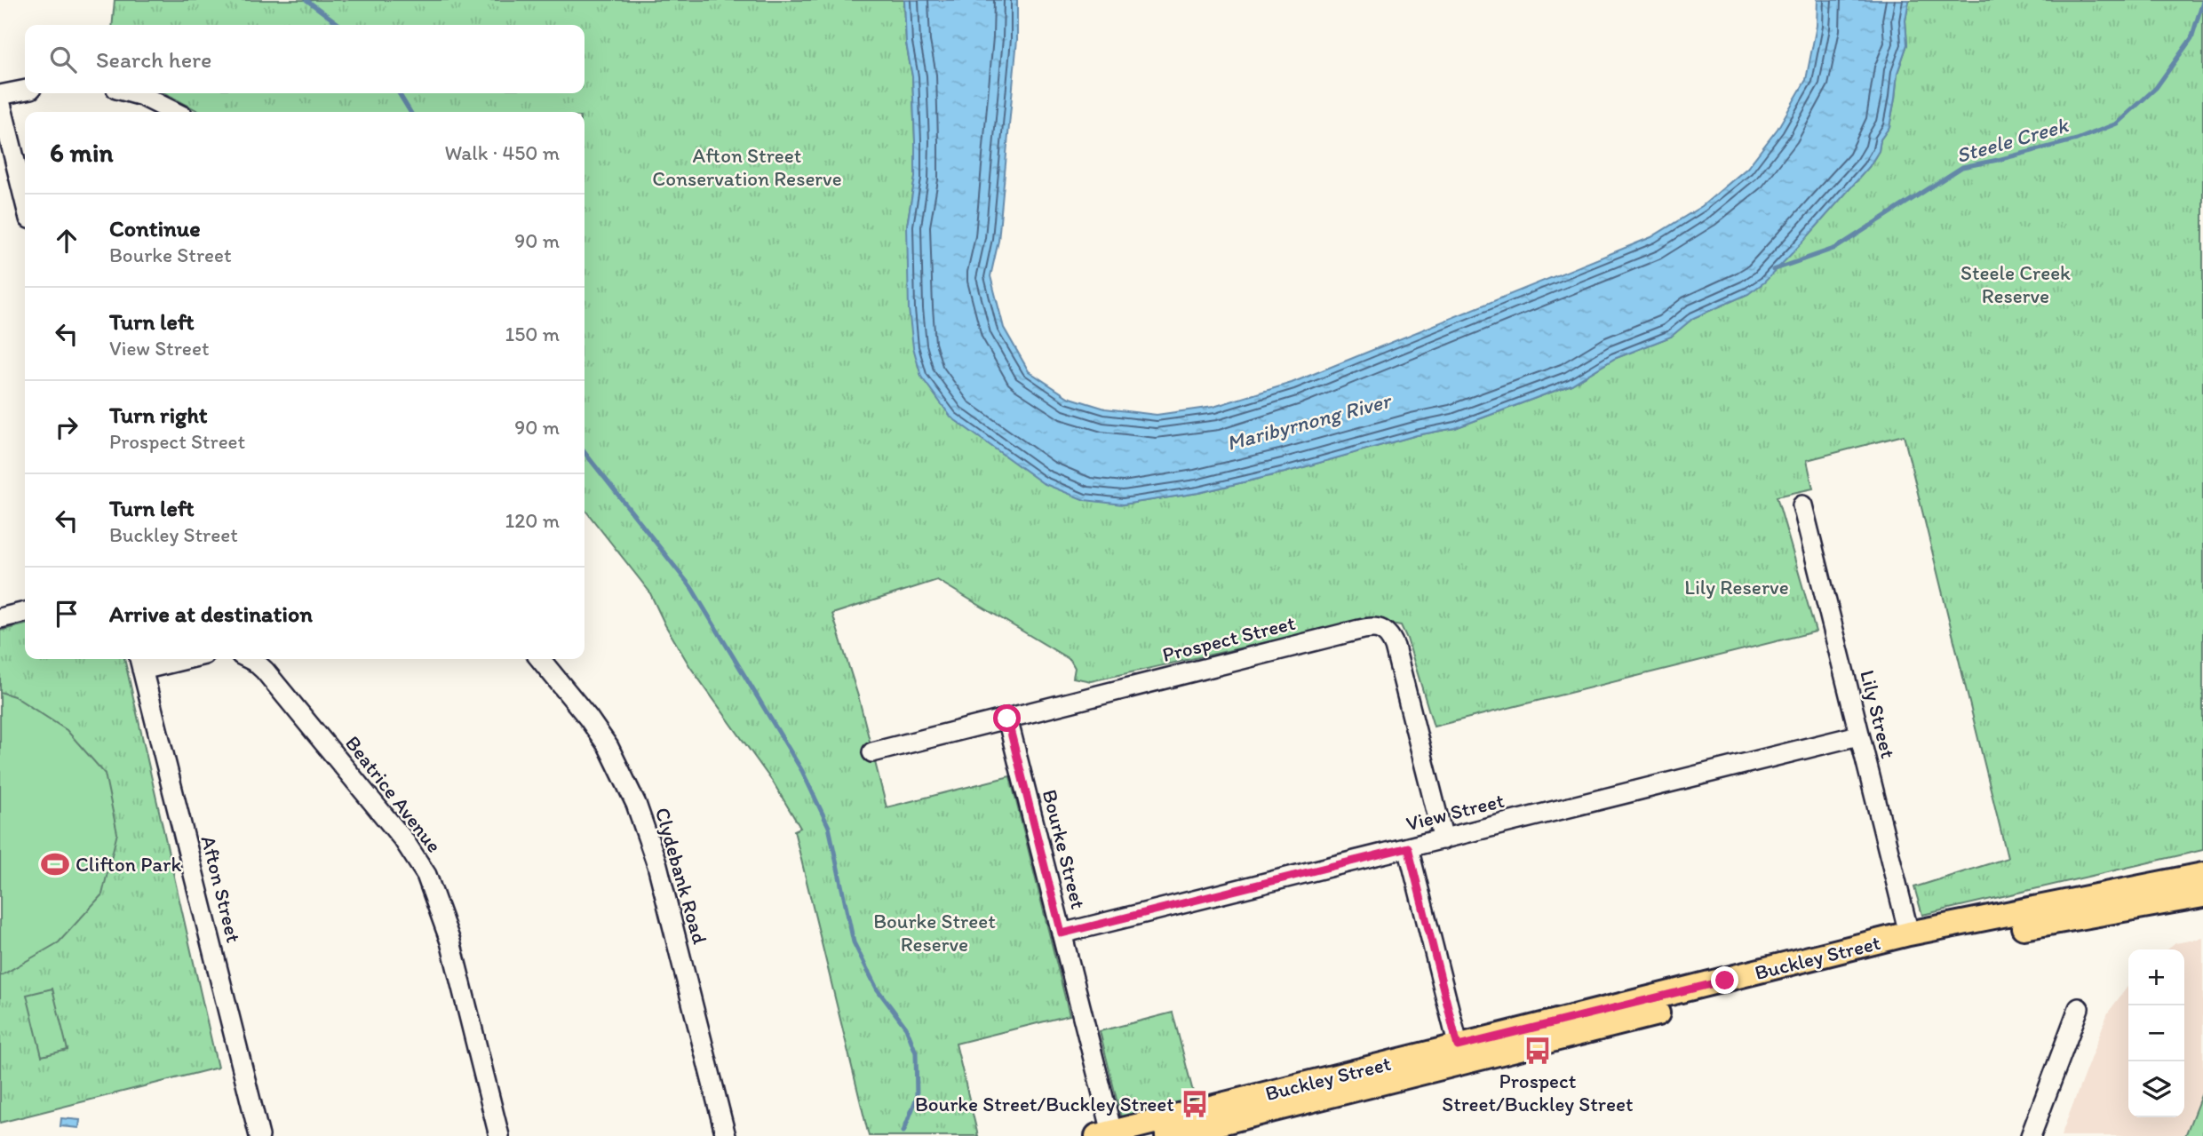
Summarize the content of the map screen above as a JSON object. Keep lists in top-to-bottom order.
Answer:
{
  "streets": {
    "main road": ["Buckley Street"],
    "street": [
      "Prospect Street",
      "Lily Street",
      "Beatrice Avenue",
      "View Street",
      "Bourke Street",
      "Clydebank Road",
      "Afton Street"
    ]
  },
  "crossings": [
    ["Prospect Street", "View Street"],
    ["Prospect Street", "Bourke Street"],
    ["Lily Street", "View Street"],
    ["Lily Street", "Buckley Street"],
    ["View Street", "Bourke Street"],
    ["Bourke Street", "Buckley Street"]
  ],
  "water": ["Steele Creek", "Maribyrnong River"],
  "parks": [
    "Afton Street Conservation Reserve",
    "Steele Creek Reserve",
    "Lily Reserve",
    "Bourke Street Reserve"
  ],
  "places": {
    "sports": ["Clifton Park"],
    "bus stop": ["Prospect Street/Buckley Street", "Bourke Street/Buckley Street"]
  },
  "page": {
    "search": "Search here",
    "heading": ["6 min", "Walk · 450 m"],
    "list": [
      ["Continue", "Bourke Street", "90 m"],
      ["Turn left", "View Street", "150 m"],
      ["Turn right", "Prospect Street", "90 m"],
      ["Turn left", "Buckley Street", "120 m"],
      "Arrive at destination"
    ],
    "map_buttons": ["+", "−"]
  }
}
